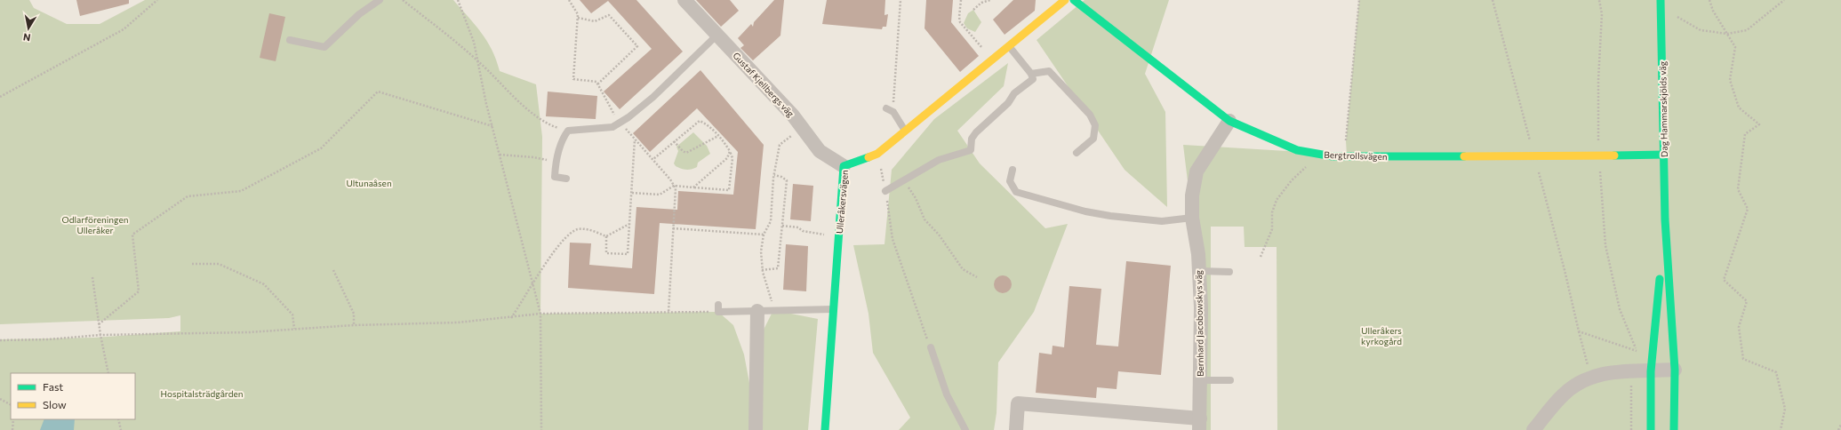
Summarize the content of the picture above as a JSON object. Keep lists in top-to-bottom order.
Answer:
{
  "streets": {
    "street": [
      "Gustaf Kjellbergs väg",
      "Dag Hammarskjölds väg",
      "Bergtrollsvägen",
      "Ulleråkersvägen",
      "Bernhard Jacobowskys väg"
    ]
  },
  "crossings": [
    ["Gustaf Kjellbergs väg", "Ulleråkersvägen"],
    ["Dag Hammarskjölds väg", "Bergtrollsvägen"],
    ["Bergtrollsvägen", "Bernhard Jacobowskys väg"]
  ],
  "parks": [
    "Ultunaåsen",
    "Odlarföreningen Ulleråker",
    "Ulleråkers kyrkogård",
    "Hospitalsträdgården"
  ],
  "legend": ["Fast", "Slow"],
  "north": "bottom"
}
